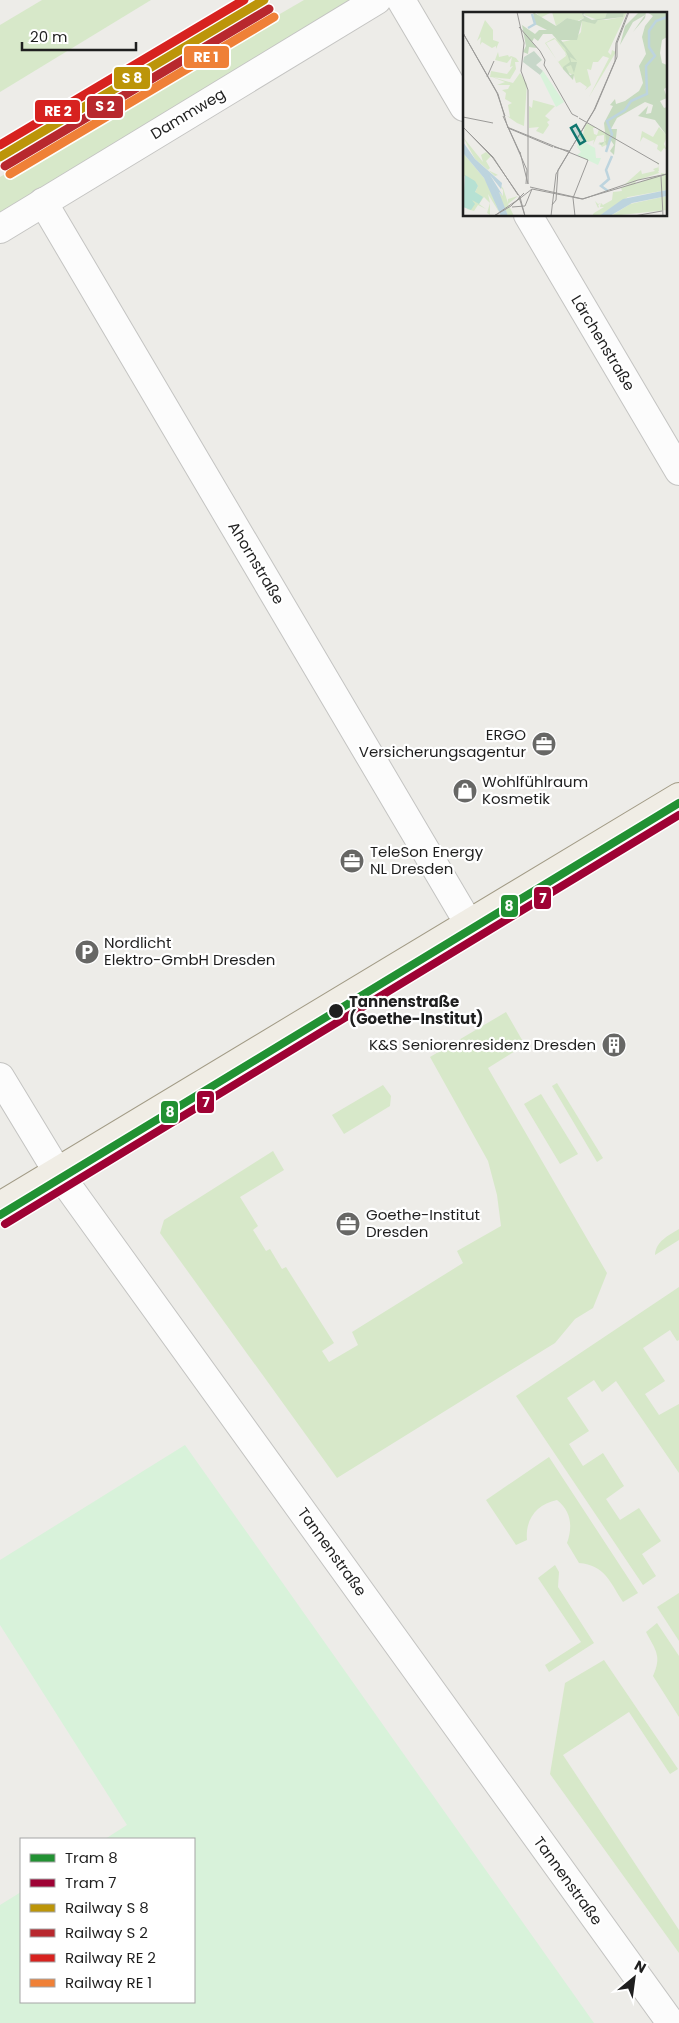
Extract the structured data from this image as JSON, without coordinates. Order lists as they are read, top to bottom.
{
  "streets": {
    "street": [
      "Dammweg",
      "Lärchenstraße",
      "Ahornstraße",
      "Tannenstraße"
    ]
  },
  "crossings": [
    ["Dammweg", "Ahornstraße"]
  ],
  "places": {
    "office": ["ERGO Versicherungsagentur", "TeleSon Energy NL Dresden", "Goethe-Institut Dresden"],
    "shop": ["Wohlfühlraum Kosmetik"],
    "parking": ["Nordlicht Elektro-GmbH Dresden"],
    "other": ["Tannenstraße (Goethe-Institut)"],
    "building": ["K&S Seniorenresidenz Dresden"]
  },
  "lines": ["tram line 8", "tram line 7"],
  "legend": [
    "Tram 8",
    "Tram 7",
    "Railway S 8",
    "Railway S 2",
    "Railway RE 2",
    "Railway RE 1"
  ],
  "scale_bar": "20 m",
  "north": "top right"
}
